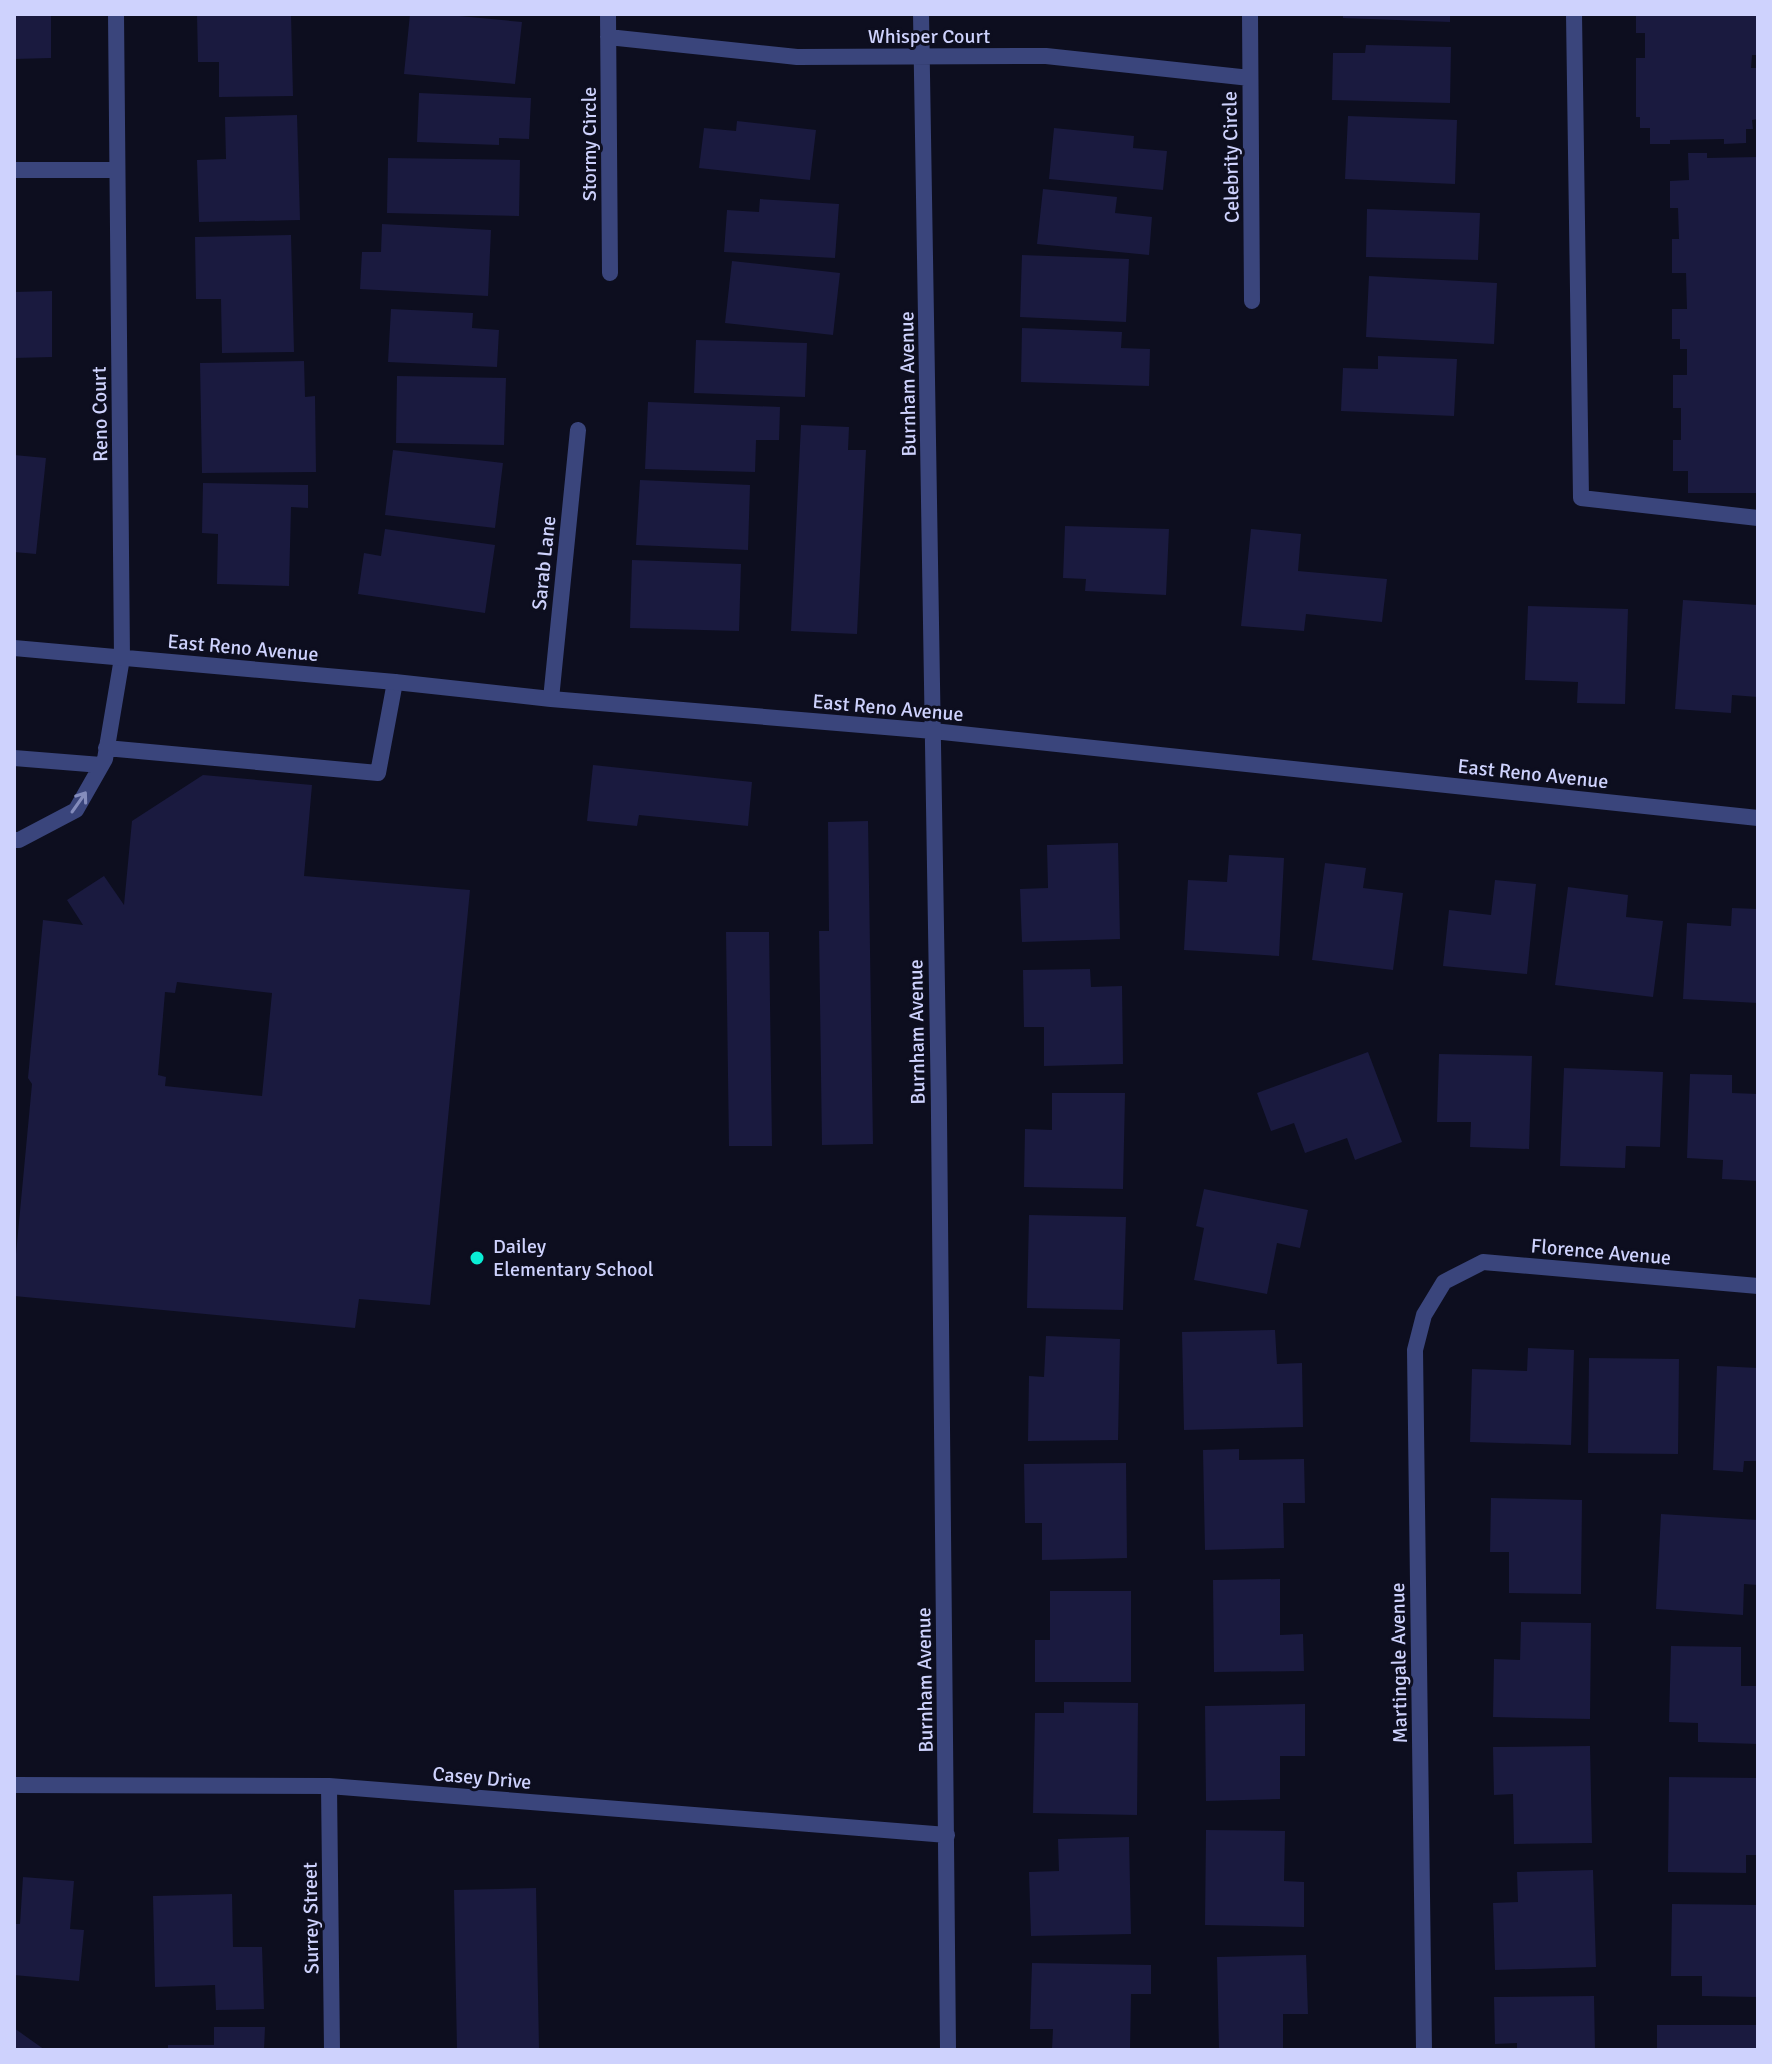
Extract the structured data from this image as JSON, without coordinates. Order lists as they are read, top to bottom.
{
  "streets": {
    "street": [
      "Whisper Court",
      "Stormy Circle",
      "Celebrity Circle",
      "Burnham Avenue",
      "Reno Court",
      "Sarab Lane",
      "East Reno Avenue",
      "Florence Avenue",
      "Martingale Avenue",
      "Casey Drive",
      "Surrey Street"
    ]
  },
  "crossings": [
    ["Whisper Court", "Stormy Circle"],
    ["Whisper Court", "Celebrity Circle"],
    ["Whisper Court", "Burnham Avenue"],
    ["Burnham Avenue", "East Reno Avenue"],
    ["Burnham Avenue", "Casey Drive"],
    ["Reno Court", "East Reno Avenue"],
    ["Sarab Lane", "East Reno Avenue"],
    ["Florence Avenue", "Martingale Avenue"],
    ["Casey Drive", "Surrey Street"]
  ],
  "places": ["Dailey Elementary School"]
}
